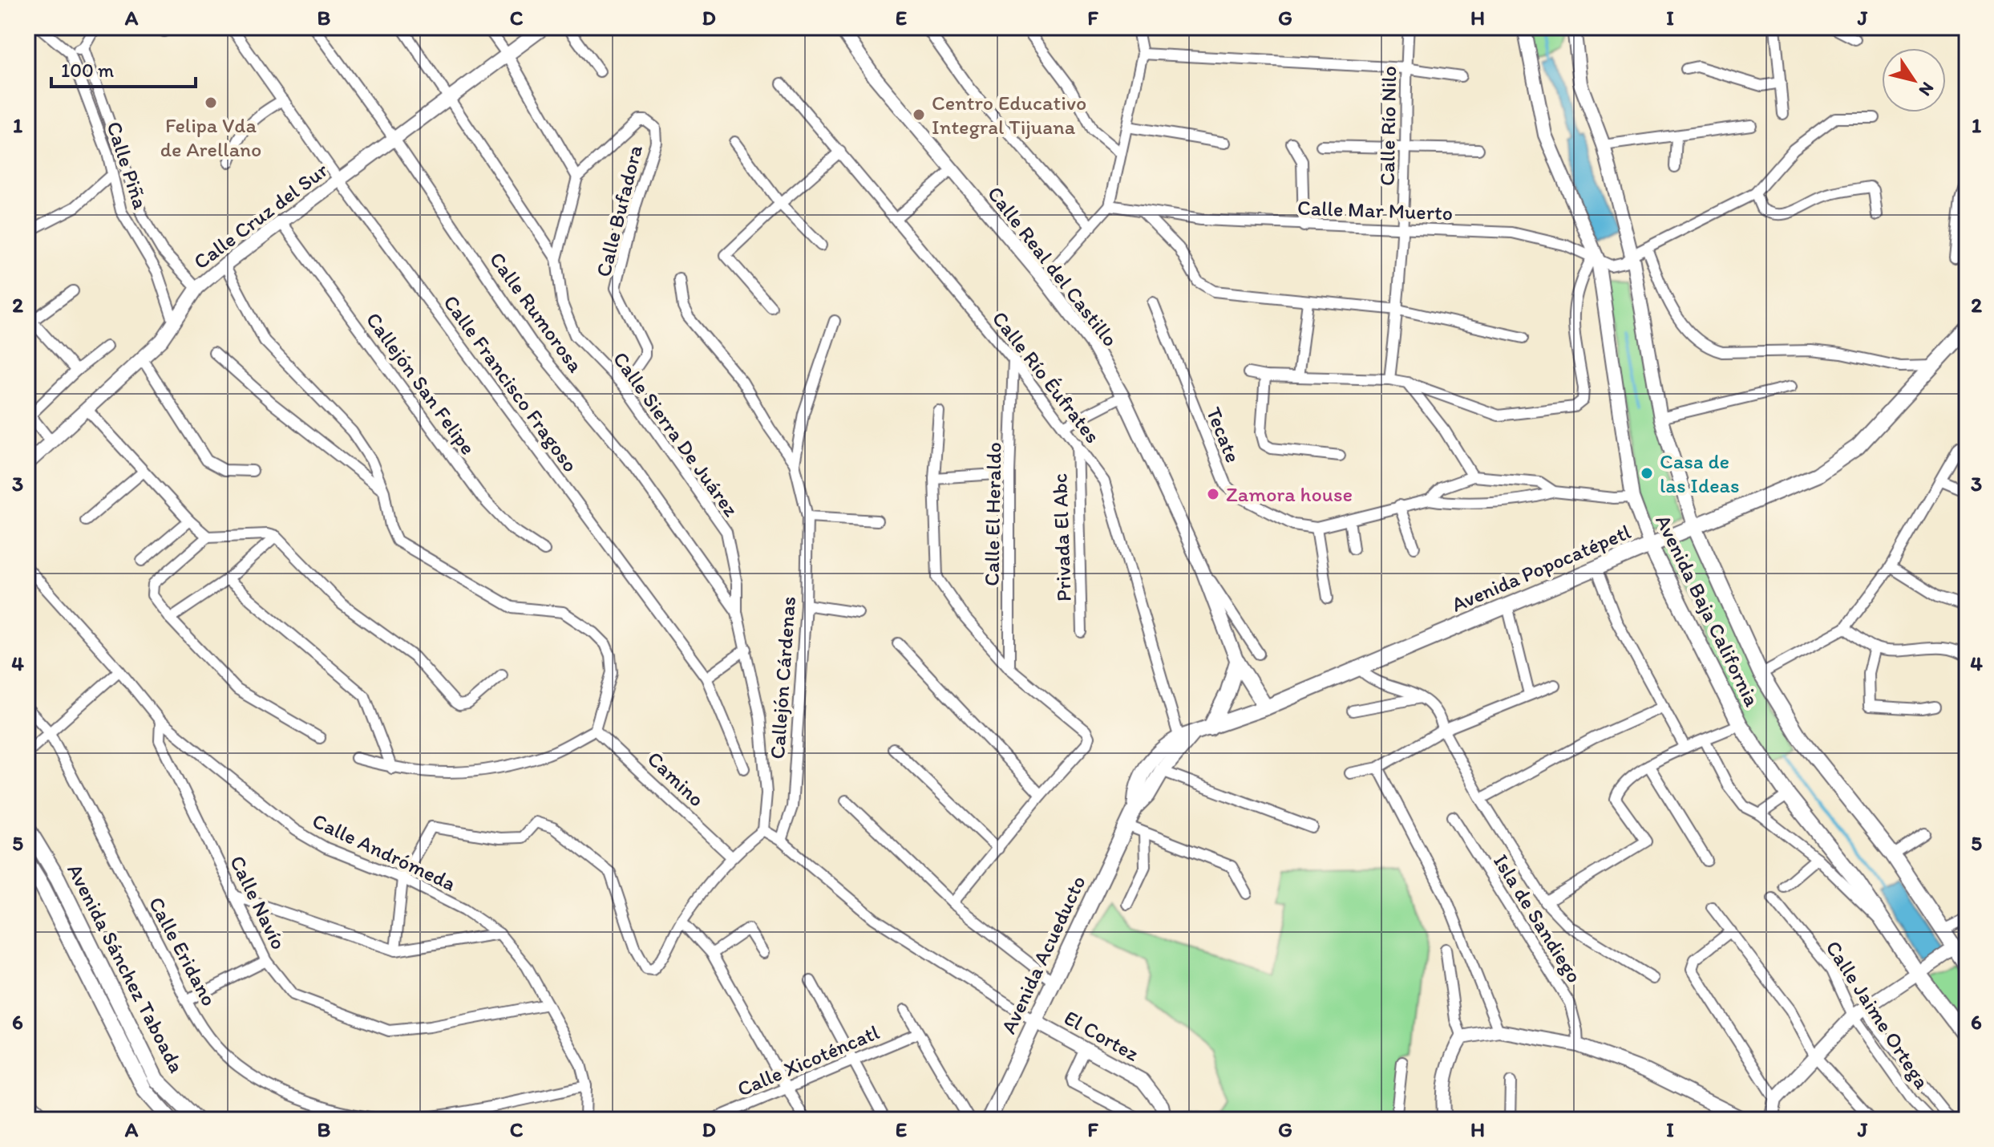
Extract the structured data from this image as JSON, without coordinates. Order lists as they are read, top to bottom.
{
  "streets": {
    "main road": [
      "Avenida Popocatépetl",
      "Avenida Baja California",
      "Avenida Acueducto",
      "Avenida Sánchez Taboada"
    ],
    "street": [
      "Calle Río Nilo",
      "Calle Piña",
      "Calle Mar Muerto",
      "Calle Bufadora",
      "Calle Cruz del Sur",
      "Calle Real del Castillo",
      "Calle Rumorosa",
      "Calle Río Éufrates",
      "Callejón San Felipe",
      "Calle Francisco Fragoso",
      "Calle Sierra De Juárez",
      "Tecate",
      "Calle El Heraldo",
      "Privada El Abc",
      "Callejón Cárdenas",
      "Camino",
      "Calle Andrómeda",
      "Calle Navío",
      "Isla de Sandiego",
      "Calle Eridano",
      "Calle Jaime Ortega",
      "El Cortez",
      "Calle Xicoténcatl"
    ]
  },
  "crossings": [
    ["Calle Río Nilo", "Calle Mar Muerto"],
    ["Calle Piña", "Calle Cruz del Sur"],
    ["Calle Mar Muerto", "Avenida Baja California"],
    ["Calle Bufadora", "Calle Sierra De Juárez"],
    ["Calle Cruz del Sur", "Calle Rumorosa"],
    ["Calle Cruz del Sur", "Callejón San Felipe"],
    ["Calle Cruz del Sur", "Calle Francisco Fragoso"],
    ["Calle Cruz del Sur", "Calle Sierra De Juárez"],
    ["Calle Rumorosa", "Calle Sierra De Juárez"],
    ["Calle Río Éufrates", "Calle El Heraldo"],
    ["Calle Río Éufrates", "Privada El Abc"],
    ["Calle Río Éufrates", "Avenida Acueducto"],
    ["Avenida Popocatépetl", "Avenida Baja California"],
    ["Avenida Popocatépetl", "Avenida Acueducto"],
    ["Calle Andrómeda", "Calle Navío"],
    ["Avenida Acueducto", "El Cortez"]
  ],
  "places": [
    "Felipa Vda de Arellano",
    "Centro Educativo Integral Tijuana",
    "Casa de las Ideas",
    "Zamora house"
  ],
  "scale_bar": "100 m",
  "north": "bottom right",
  "grid": {
    "columns": [
      "A",
      "B",
      "C",
      "D",
      "E",
      "F",
      "G",
      "H",
      "I",
      "J"
    ],
    "rows": [
      "1",
      "2",
      "3",
      "4",
      "5",
      "6"
    ]
  }
}
